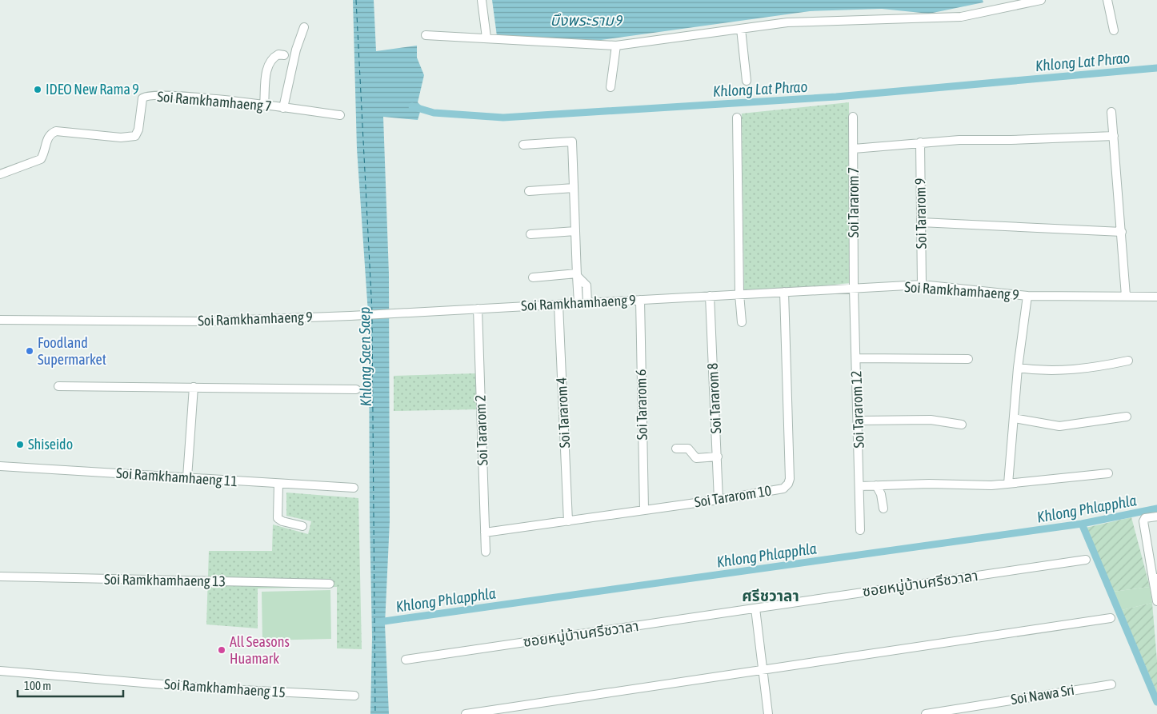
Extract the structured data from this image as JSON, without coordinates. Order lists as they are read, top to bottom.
{
  "streets": {
    "street": [
      "Soi Ramkhamhaeng 7",
      "Soi Tararom 7",
      "Soi Tararom 9",
      "Soi Ramkhamhaeng 9",
      "Soi Tararom 8",
      "Soi Tararom 6",
      "Soi Tararom 12",
      "Soi Tararom 4",
      "Soi Tararom 2",
      "Soi Ramkhamhaeng 11",
      "Soi Tararom 10",
      "Soi Ramkhamhaeng 13",
      "ซอยหมู่บ้านศรีชวาลา",
      "Soi Ramkhamhaeng 15",
      "Soi Nawa Sri"
    ]
  },
  "crossings": [
    ["Soi Tararom 7", "Soi Ramkhamhaeng 9"],
    ["Soi Tararom 7", "Soi Tararom 12"],
    ["Soi Tararom 9", "Soi Ramkhamhaeng 9"],
    ["Soi Ramkhamhaeng 9", "Soi Tararom 8"],
    ["Soi Ramkhamhaeng 9", "Soi Tararom 6"],
    ["Soi Ramkhamhaeng 9", "Soi Tararom 12"],
    ["Soi Ramkhamhaeng 9", "Soi Tararom 4"],
    ["Soi Ramkhamhaeng 9", "Soi Tararom 2"],
    ["Soi Ramkhamhaeng 9", "Soi Tararom 10"],
    ["Soi Tararom 8", "Soi Tararom 10"],
    ["Soi Tararom 6", "Soi Tararom 10"],
    ["Soi Tararom 4", "Soi Tararom 10"],
    ["Soi Tararom 2", "Soi Tararom 10"]
  ],
  "districts": ["ศรีชวาลา"],
  "water": [
    "บึงพระราม 9",
    "Khlong Lat Phrao",
    "Khlong Saen Saep",
    "Khlong Phlapphla"
  ],
  "places": [
    "IDEO New Rama 9",
    "Foodland Supermarket",
    "Shiseido",
    "All Seasons Huamark"
  ],
  "scale_bar": "100 m"
}
